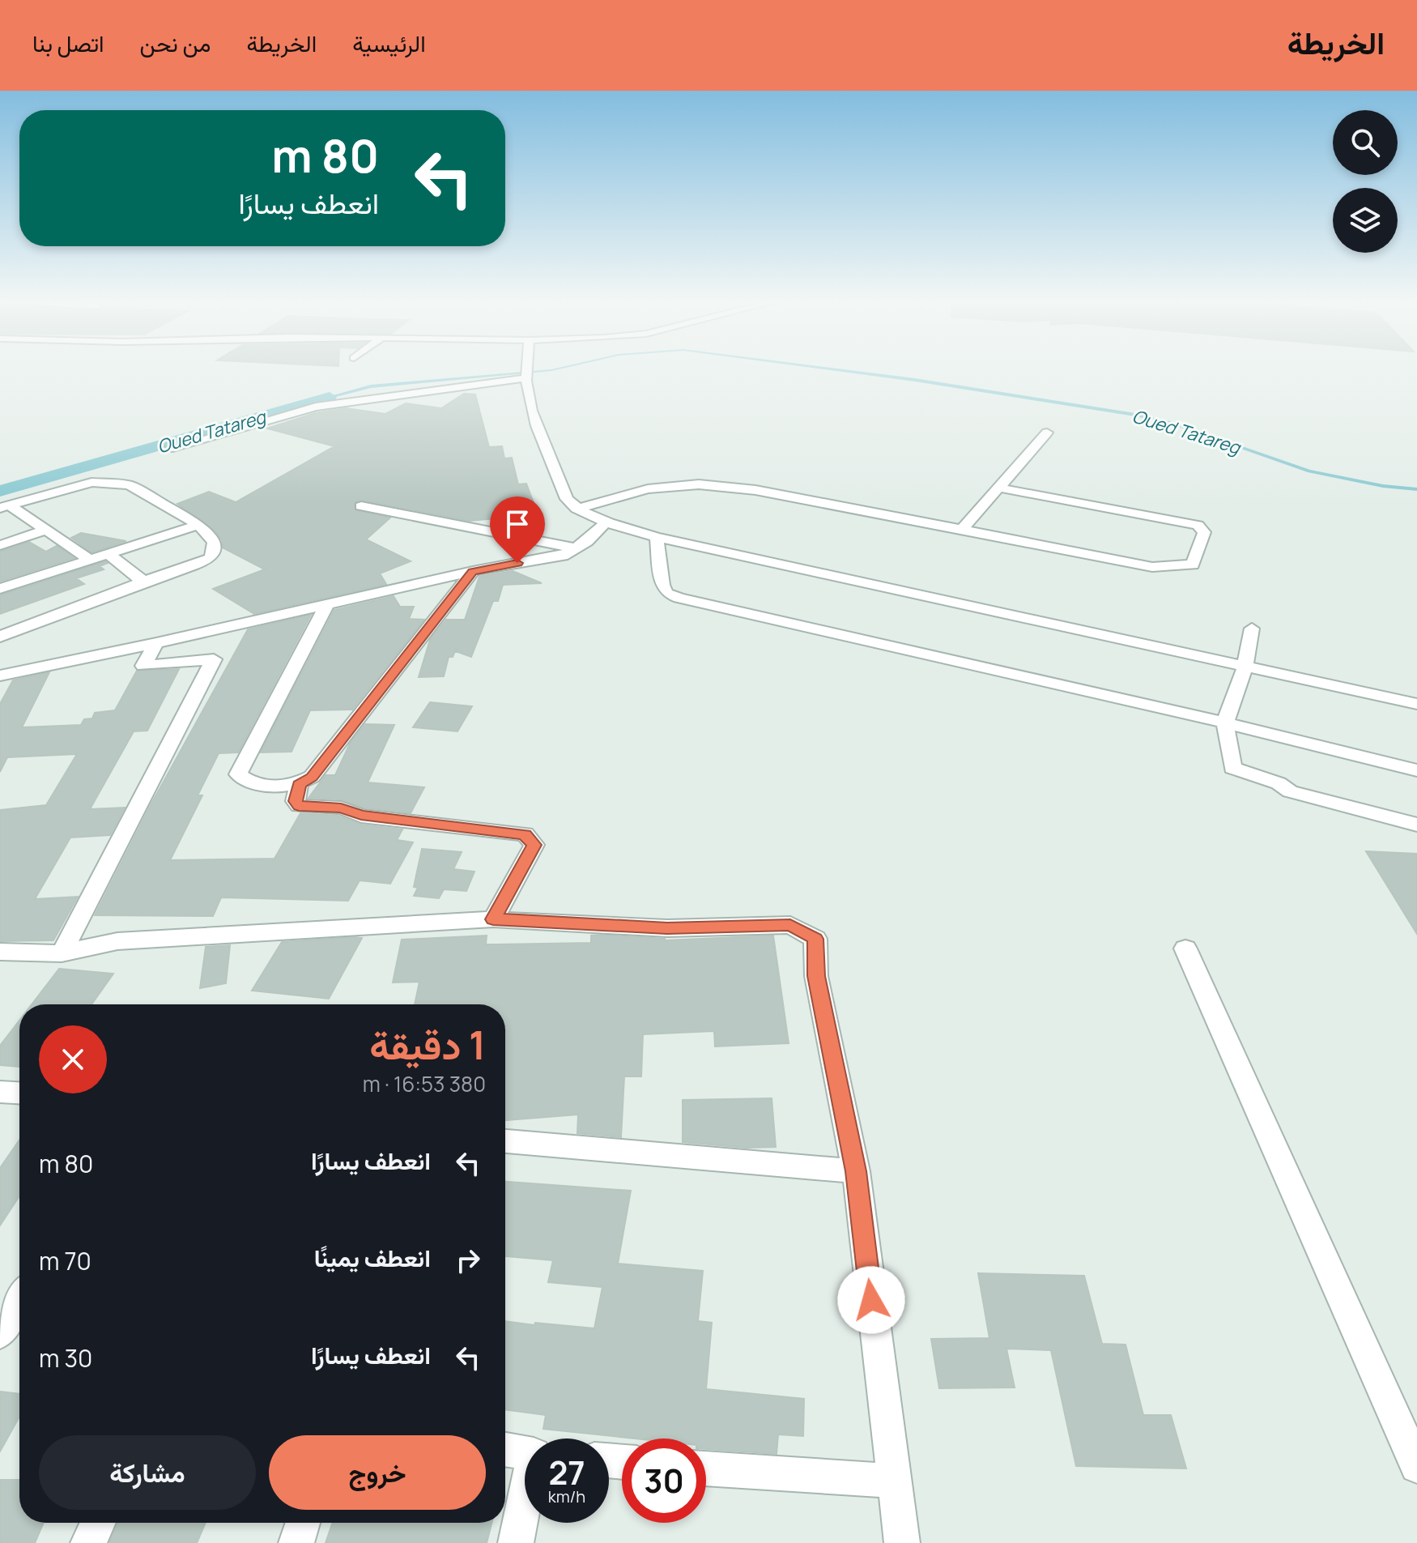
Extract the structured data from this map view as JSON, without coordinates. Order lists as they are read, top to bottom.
{
  "water": ["Oued Tatareg"],
  "page": {
    "header": "الخريطة",
    "nav": [
      "الرئيسية",
      "الخريطة",
      "من نحن",
      "اتصل بنا"
    ],
    "turn": ["80 m", "انعطف يسارًا"],
    "heading": ["1 دقيقة", "380 m · 16:53"],
    "list": [
      {
        "name": "انعطف يسارًا",
        "value": "80 m"
      },
      {
        "name": "انعطف يمينًا",
        "value": "70 m"
      },
      {
        "name": "انعطف يسارًا",
        "value": "30 m"
      }
    ],
    "buttons": ["خروج", "مشاركة"],
    "speed": "27 km/h",
    "limit": "30"
  }
}
